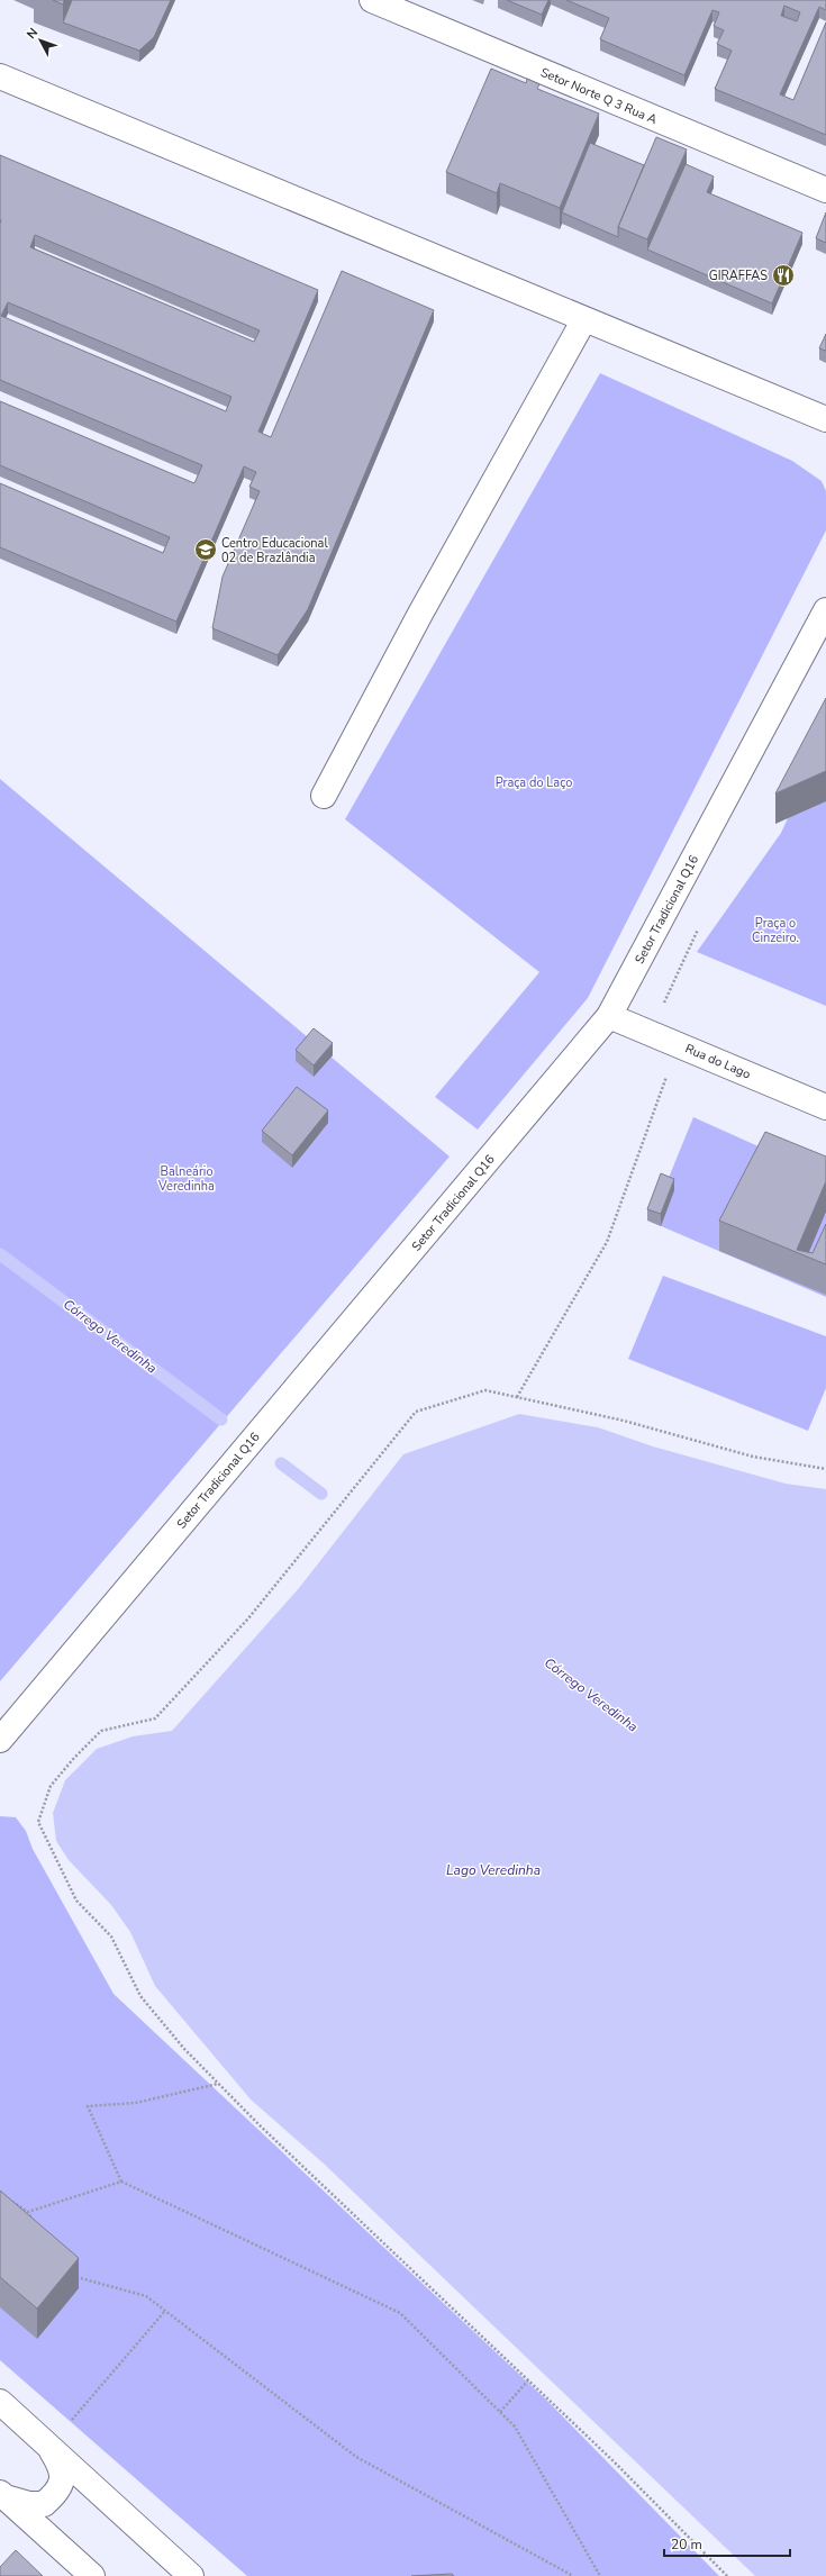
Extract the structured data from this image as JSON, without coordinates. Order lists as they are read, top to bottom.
{
  "streets": {
    "street": ["Setor Norte Q 3 Rua A", "Setor Tradicional Q16", "Rua do Lago"]
  },
  "crossings": [
    ["Setor Tradicional Q16", "Rua do Lago"]
  ],
  "water": ["Córrego Veredinha", "Lago Veredinha"],
  "parks": ["Praça do Laço", "Praça o Cinzeiro.", "Balneário Veredinha"],
  "places": {
    "restaurant": ["GIRAFFAS"],
    "school or university": ["Centro Educacional 02 de Brazlândia"]
  },
  "scale_bar": "20 m",
  "north": "top left"
}
